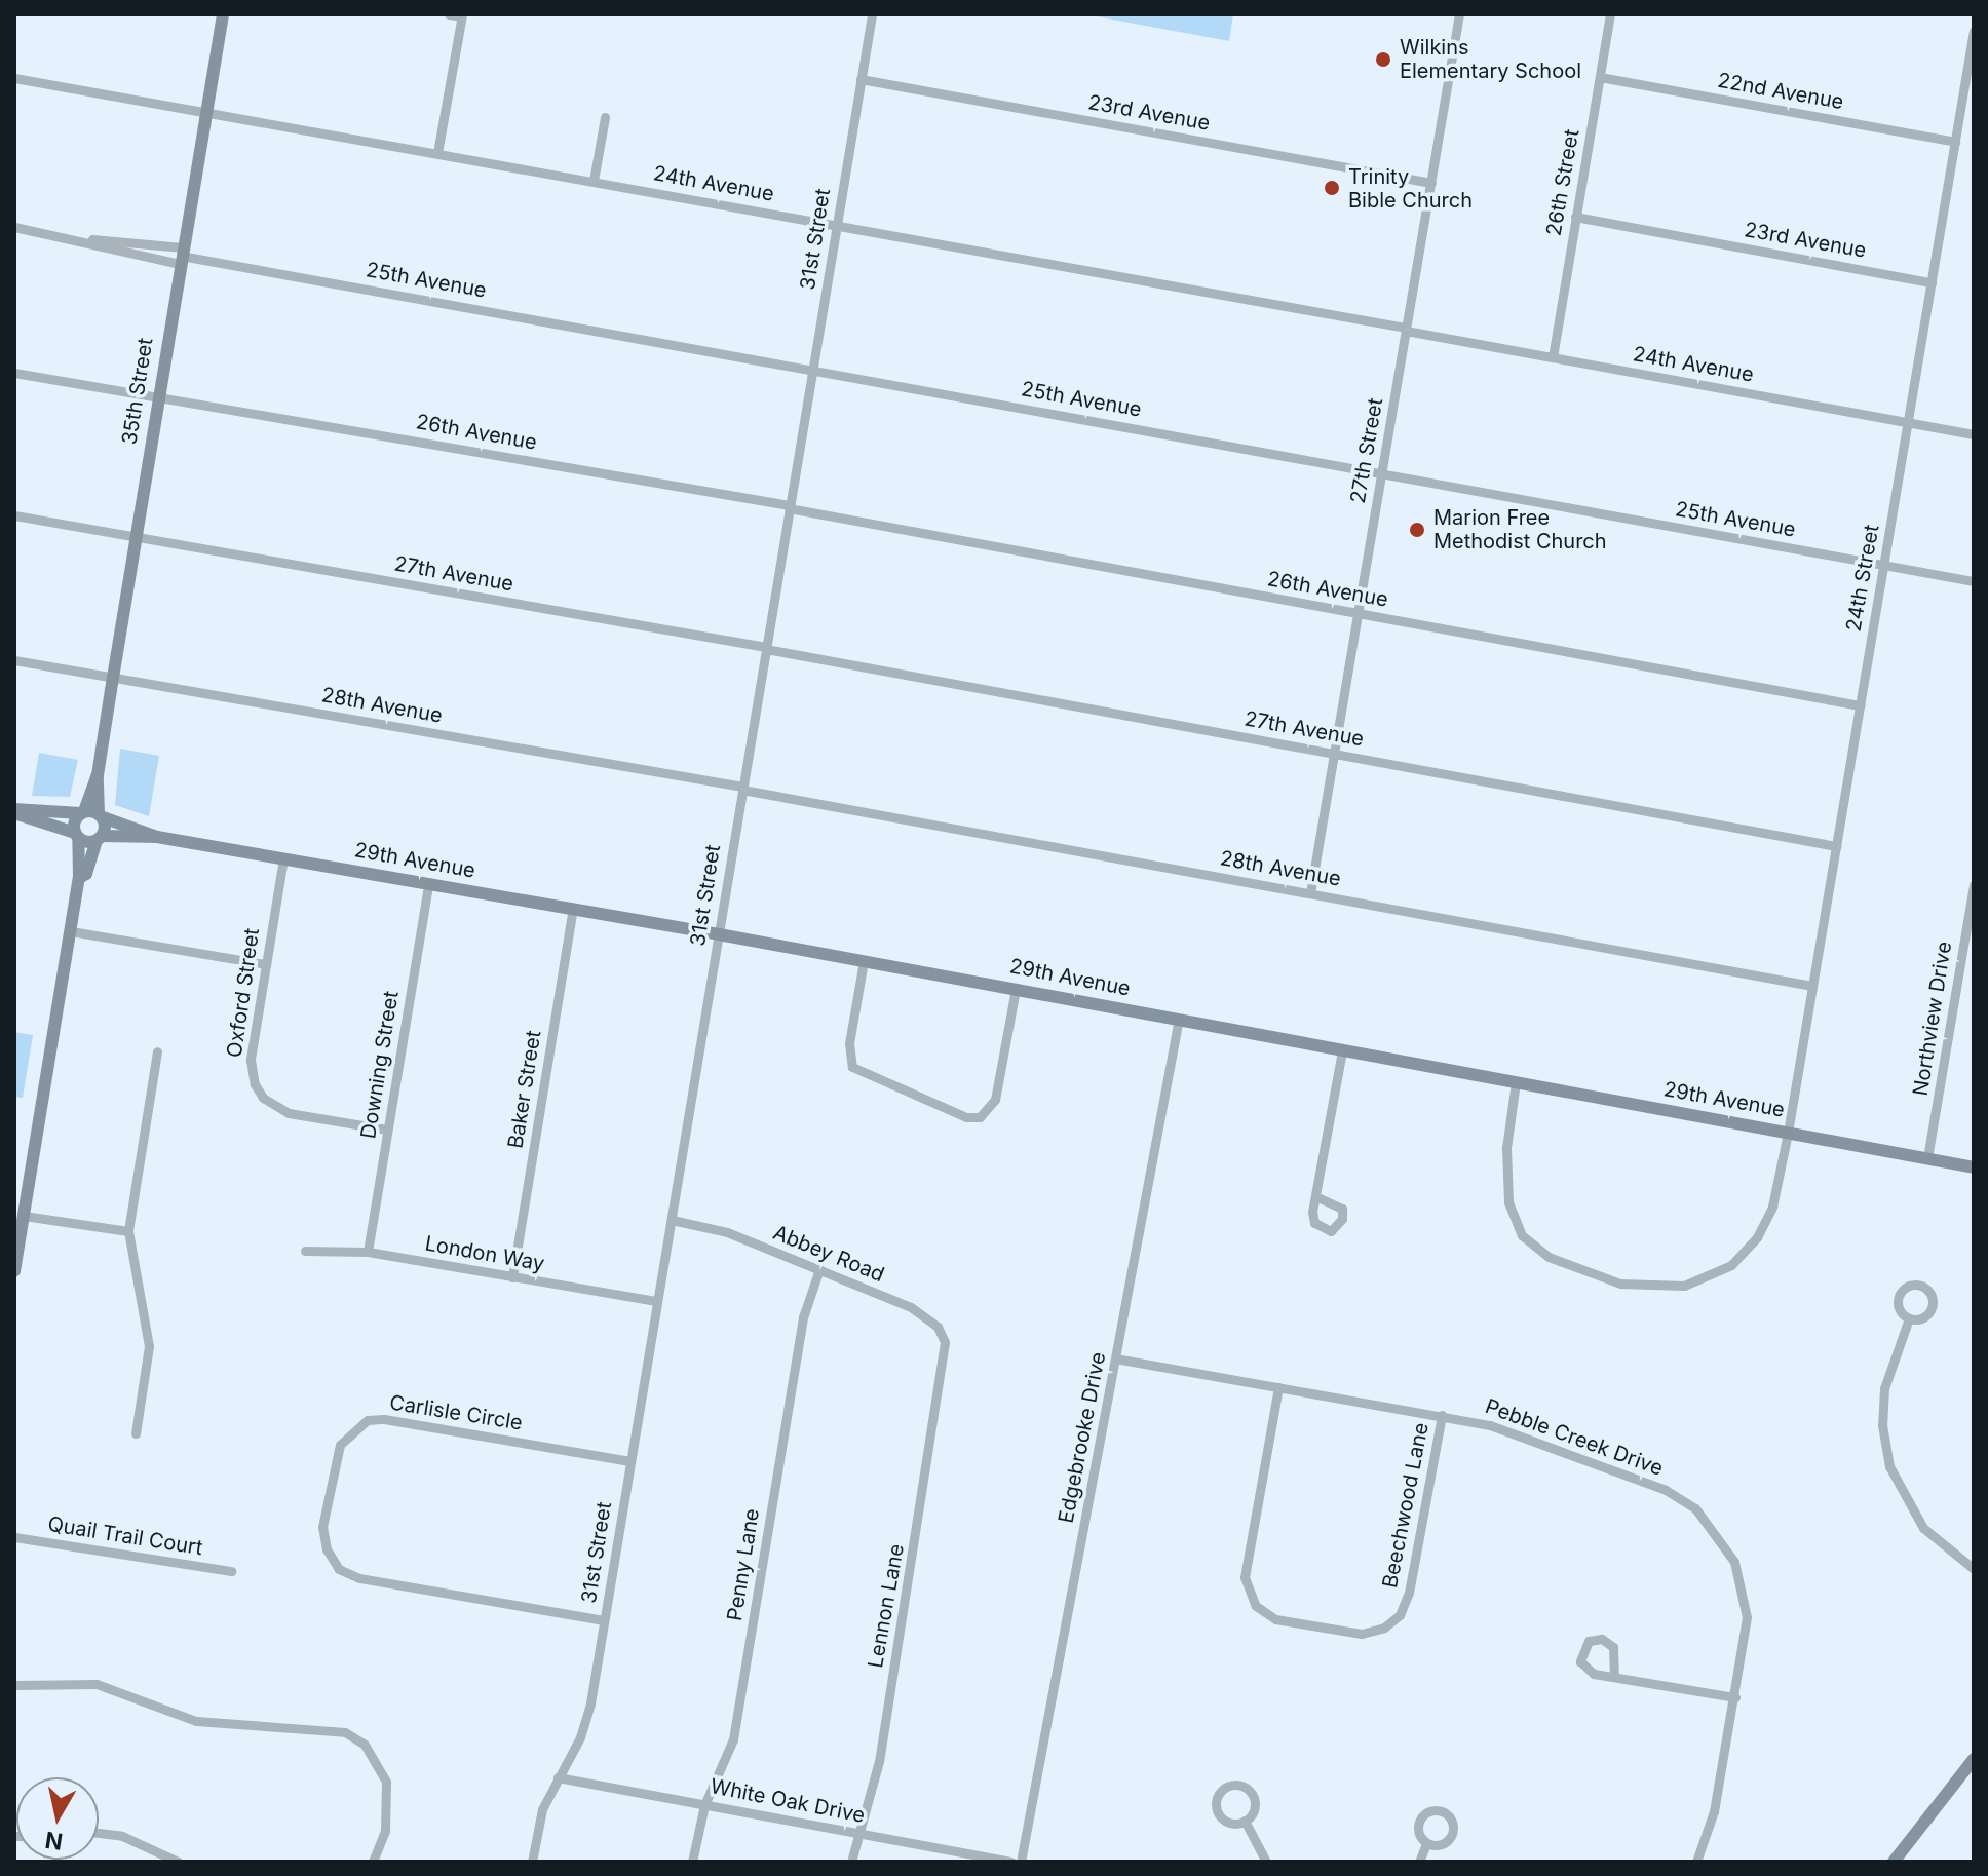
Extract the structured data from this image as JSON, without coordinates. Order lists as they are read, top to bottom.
{
  "streets": {
    "street": [
      "22nd Avenue",
      "23rd Avenue",
      "26th Street",
      "24th Avenue",
      "31st Street",
      "25th Avenue",
      "35th Street",
      "26th Avenue",
      "27th Street",
      "27th Avenue",
      "24th Street",
      "28th Avenue",
      "29th Avenue",
      "Oxford Street",
      "Northview Drive",
      "Downing Street",
      "Baker Street",
      "London Way",
      "Abbey Road",
      "Carlisle Circle",
      "Edgebrooke Drive",
      "Pebble Creek Drive",
      "Beechwood Lane",
      "Quail Trail Court",
      "Penny Lane",
      "Lennon Lane",
      "White Oak Drive"
    ]
  },
  "crossings": [
    ["22nd Avenue", "26th Street"],
    ["22nd Avenue", "24th Street"],
    ["23rd Avenue", "26th Street"],
    ["23rd Avenue", "31st Street"],
    ["23rd Avenue", "27th Street"],
    ["23rd Avenue", "24th Street"],
    ["26th Street", "24th Avenue"],
    ["24th Avenue", "31st Street"],
    ["24th Avenue", "35th Street"],
    ["24th Avenue", "27th Street"],
    ["24th Avenue", "24th Street"],
    ["31st Street", "25th Avenue"],
    ["31st Street", "26th Avenue"],
    ["31st Street", "27th Avenue"],
    ["31st Street", "28th Avenue"],
    ["31st Street", "29th Avenue"],
    ["31st Street", "London Way"],
    ["31st Street", "Abbey Road"],
    ["31st Street", "Carlisle Circle"],
    ["31st Street", "White Oak Drive"],
    ["25th Avenue", "35th Street"],
    ["25th Avenue", "27th Street"],
    ["25th Avenue", "24th Street"],
    ["35th Street", "26th Avenue"],
    ["35th Street", "27th Avenue"],
    ["35th Street", "28th Avenue"],
    ["35th Street", "29th Avenue"],
    ["26th Avenue", "27th Street"],
    ["26th Avenue", "24th Street"],
    ["27th Street", "27th Avenue"],
    ["27th Street", "28th Avenue"],
    ["27th Avenue", "24th Street"],
    ["24th Street", "28th Avenue"],
    ["24th Street", "29th Avenue"],
    ["29th Avenue", "Oxford Street"],
    ["29th Avenue", "Northview Drive"],
    ["29th Avenue", "Downing Street"],
    ["29th Avenue", "Baker Street"],
    ["29th Avenue", "Edgebrooke Drive"],
    ["Oxford Street", "Downing Street"],
    ["Downing Street", "London Way"],
    ["Baker Street", "London Way"],
    ["Abbey Road", "Penny Lane"],
    ["Abbey Road", "Lennon Lane"],
    ["Edgebrooke Drive", "Pebble Creek Drive"],
    ["Pebble Creek Drive", "Beechwood Lane"],
    ["Penny Lane", "White Oak Drive"],
    ["Lennon Lane", "White Oak Drive"]
  ],
  "places": ["Wilkins Elementary School", "Trinity Bible Church", "Marion Free Methodist Church"],
  "north": "bottom"
}
